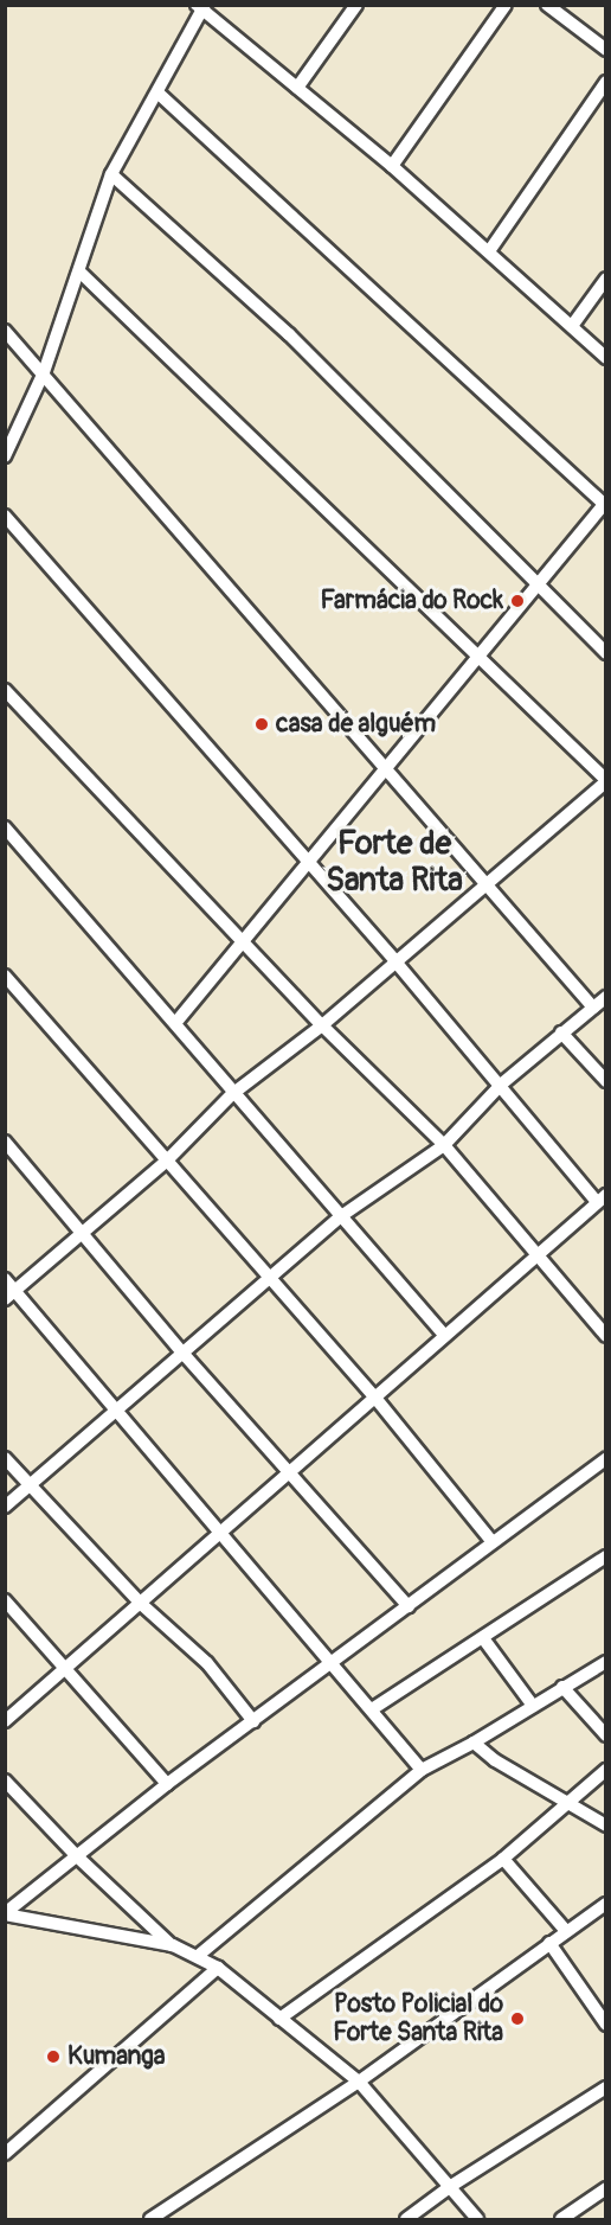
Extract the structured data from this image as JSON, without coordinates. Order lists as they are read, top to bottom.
{
  "districts": ["Forte de Santa Rita"],
  "places": [
    "Farmácia do Rock",
    "casa de alguém",
    "Posto Policial do Forte Santa Rita",
    "Kumanga"
  ]
}
